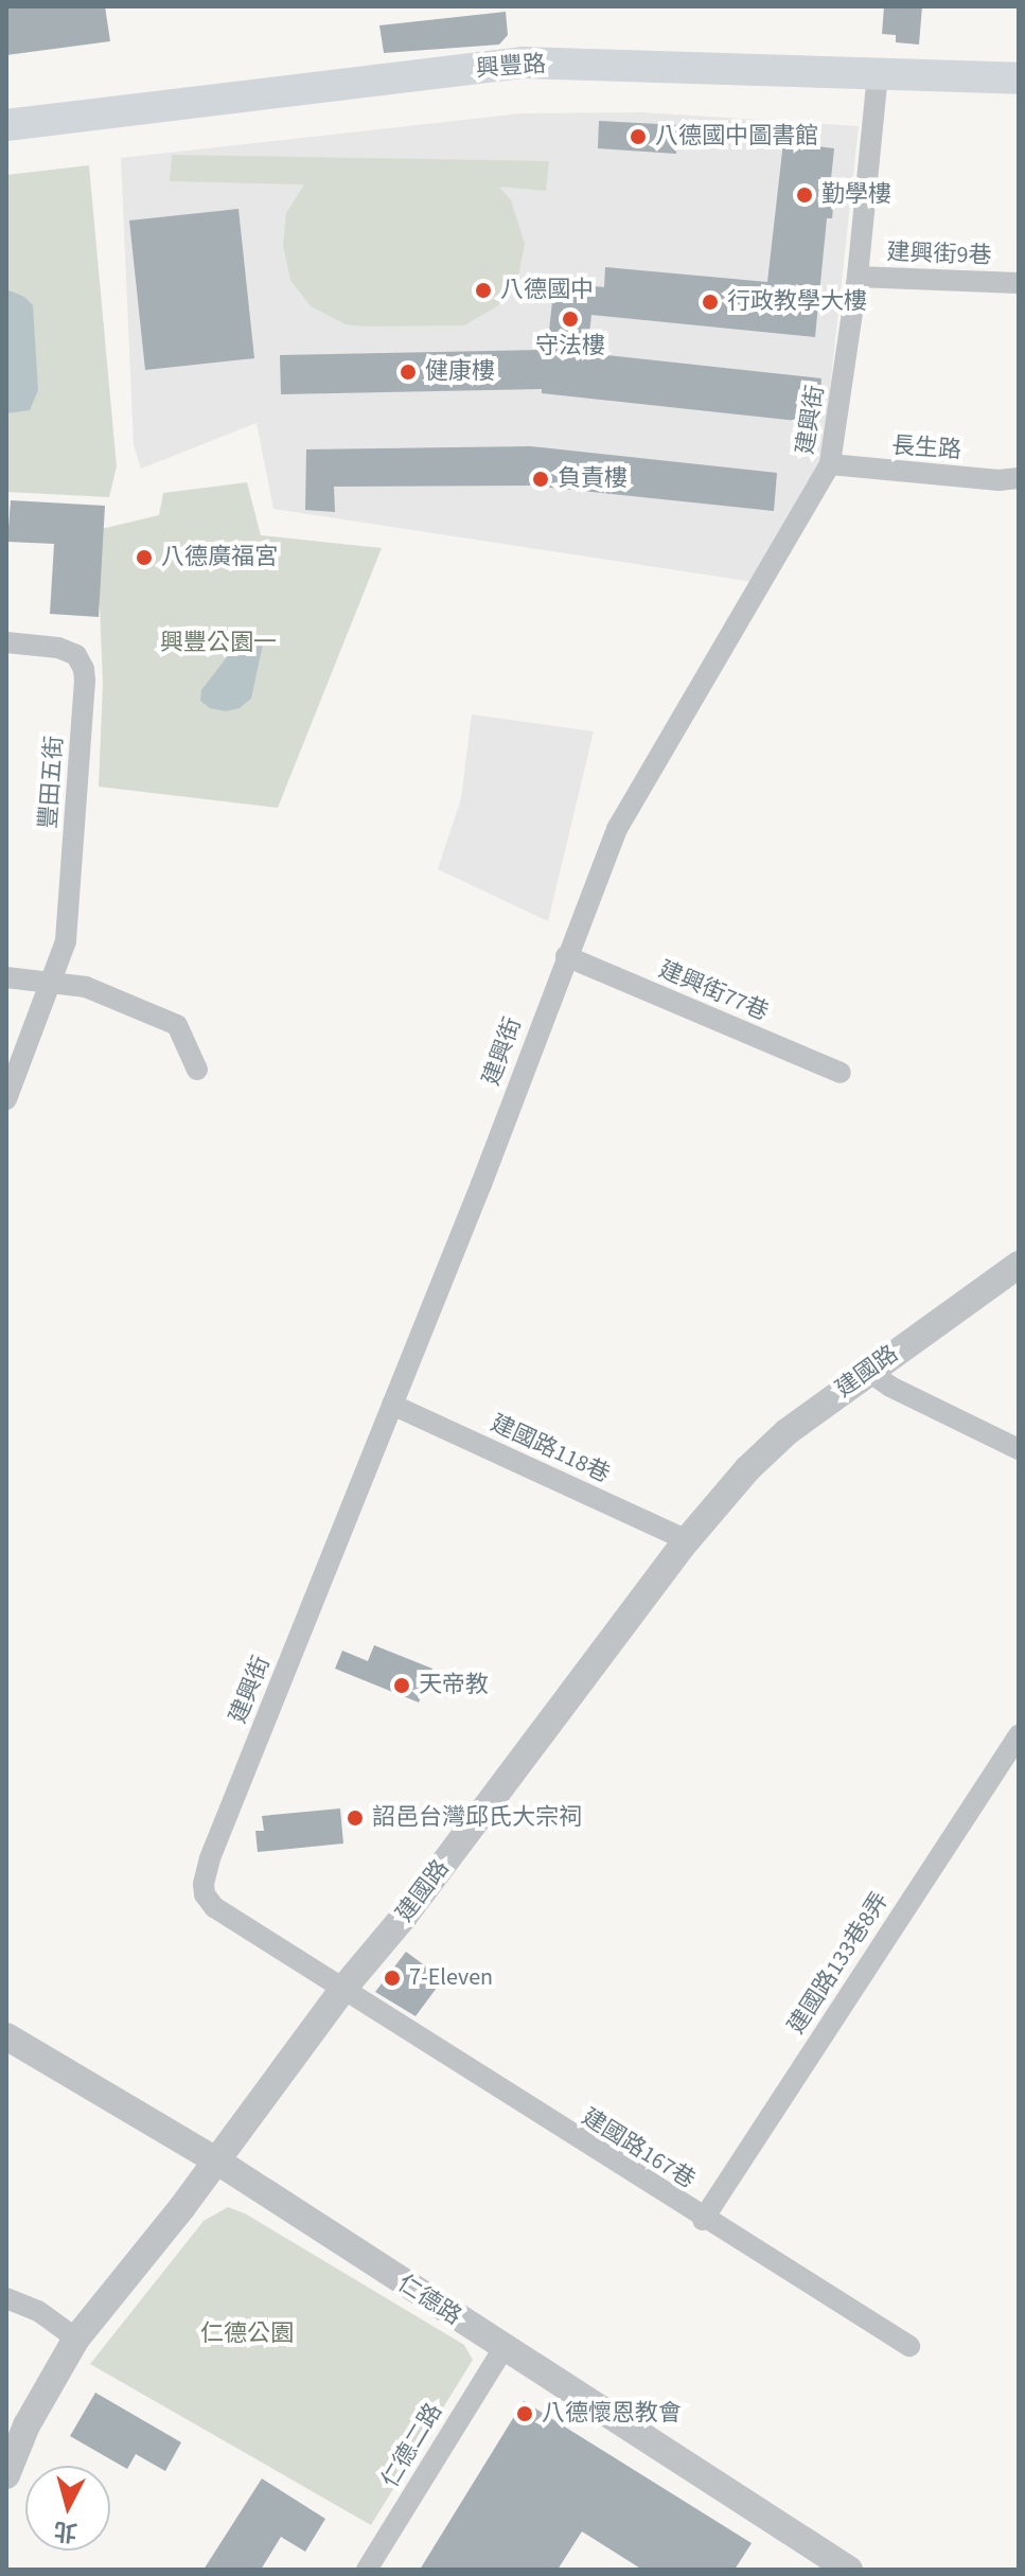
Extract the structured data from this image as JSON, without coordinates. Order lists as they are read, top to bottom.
{
  "streets": {
    "main road": ["興豐路"],
    "street": [
      "建興街9巷",
      "建興街",
      "長生路",
      "豐田五街",
      "建興街77巷",
      "建國路",
      "建國路118巷",
      "建國路133巷8弄",
      "建國路167巷",
      "仁德路",
      "仁德二路"
    ]
  },
  "crossings": [
    ["興豐路", "建興街"],
    ["建興街9巷", "建興街"],
    ["建興街", "長生路"],
    ["建興街", "建興街77巷"],
    ["建興街", "建國路"],
    ["建興街", "建國路118巷"],
    ["建興街", "建國路167巷"],
    ["建國路", "建國路118巷"],
    ["建國路", "建國路167巷"],
    ["建國路", "仁德路"],
    ["建國路133巷8弄", "建國路167巷"],
    ["仁德路", "仁德二路"]
  ],
  "parks": ["興豐公園一", "仁德公園"],
  "places": [
    "八德國中圖書館",
    "勤學樓",
    "八德國中",
    "行政教學大樓",
    "守法樓",
    "健康樓",
    "負責樓",
    "八德廣福宮",
    "天帝教",
    "詔邑台灣邱氏大宗祠",
    "7-Eleven",
    "八德懷恩教會"
  ],
  "north": "bottom"
}
